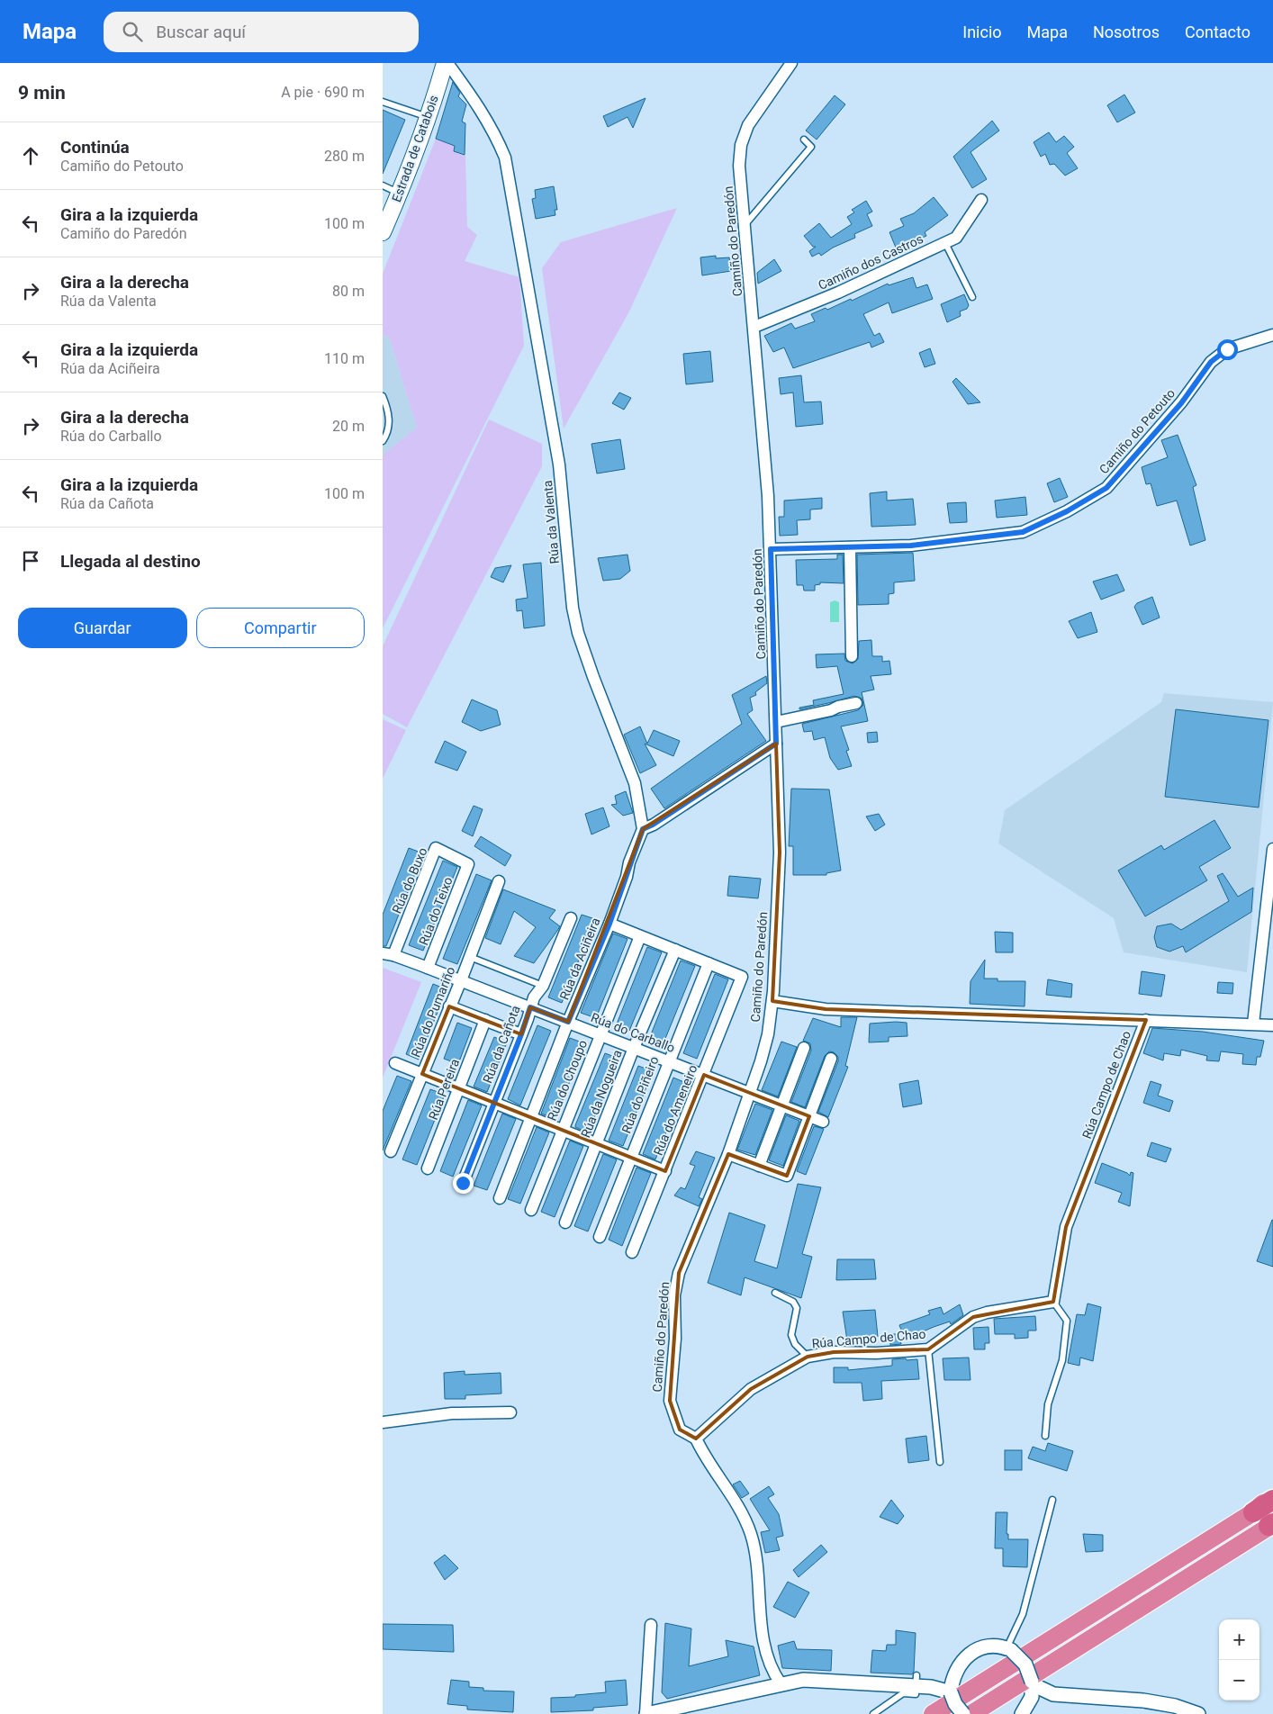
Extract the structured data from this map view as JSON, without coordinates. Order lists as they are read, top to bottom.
{
  "streets": {
    "main road": ["Estrada de Catabois"],
    "street": [
      "Camiño do Paredón",
      "Camiño dos Castros",
      "Camiño do Petouto",
      "Rúa da Valenta",
      "Rúa do Buxo",
      "Rúa do Teixo",
      "Rúa da Aciñeira",
      "Rúa do Pumariño",
      "Rúa do Carballo",
      "Rúa da Cañota",
      "Rúa do Choupo",
      "Rúa Campo de Chao",
      "Rúa Pereira",
      "Rúa da Nogueira",
      "Rúa do Piñeiro",
      "Rúa do Ameneiro"
    ]
  },
  "crossings": [
    ["Estrada de Catabois", "Rúa da Valenta"],
    ["Camiño do Paredón", "Camiño dos Castros"],
    ["Camiño do Paredón", "Camiño do Petouto"],
    ["Camiño do Paredón", "Rúa do Carballo"],
    ["Camiño do Paredón", "Rúa Campo de Chao"],
    ["Rúa da Valenta", "Rúa da Aciñeira"],
    ["Rúa do Buxo", "Rúa do Teixo"],
    ["Rúa do Buxo", "Rúa do Carballo"],
    ["Rúa do Teixo", "Rúa do Carballo"],
    ["Rúa da Aciñeira", "Rúa do Carballo"],
    ["Rúa do Pumariño", "Rúa do Carballo"],
    ["Rúa do Carballo", "Rúa da Cañota"],
    ["Rúa do Carballo", "Rúa do Choupo"],
    ["Rúa do Carballo", "Rúa da Nogueira"],
    ["Rúa do Carballo", "Rúa do Piñeiro"],
    ["Rúa do Carballo", "Rúa do Ameneiro"],
    ["Rúa do Piñeiro", "Rúa do Ameneiro"]
  ],
  "page": {
    "header": "Mapa",
    "search": "Buscar aquí",
    "nav": [
      "Inicio",
      "Mapa",
      "Nosotros",
      "Contacto"
    ],
    "heading": ["9 min", "A pie · 690 m"],
    "list": [
      ["Continúa", "Camiño do Petouto", "280 m"],
      ["Gira a la izquierda", "Camiño do Paredón", "100 m"],
      ["Gira a la derecha", "Rúa da Valenta", "80 m"],
      ["Gira a la izquierda", "Rúa da Aciñeira", "110 m"],
      ["Gira a la derecha", "Rúa do Carballo", "20 m"],
      ["Gira a la izquierda", "Rúa da Cañota", "100 m"],
      "Llegada al destino"
    ],
    "buttons": ["Guardar", "Compartir"],
    "map_buttons": ["+", "−"]
  }
}
